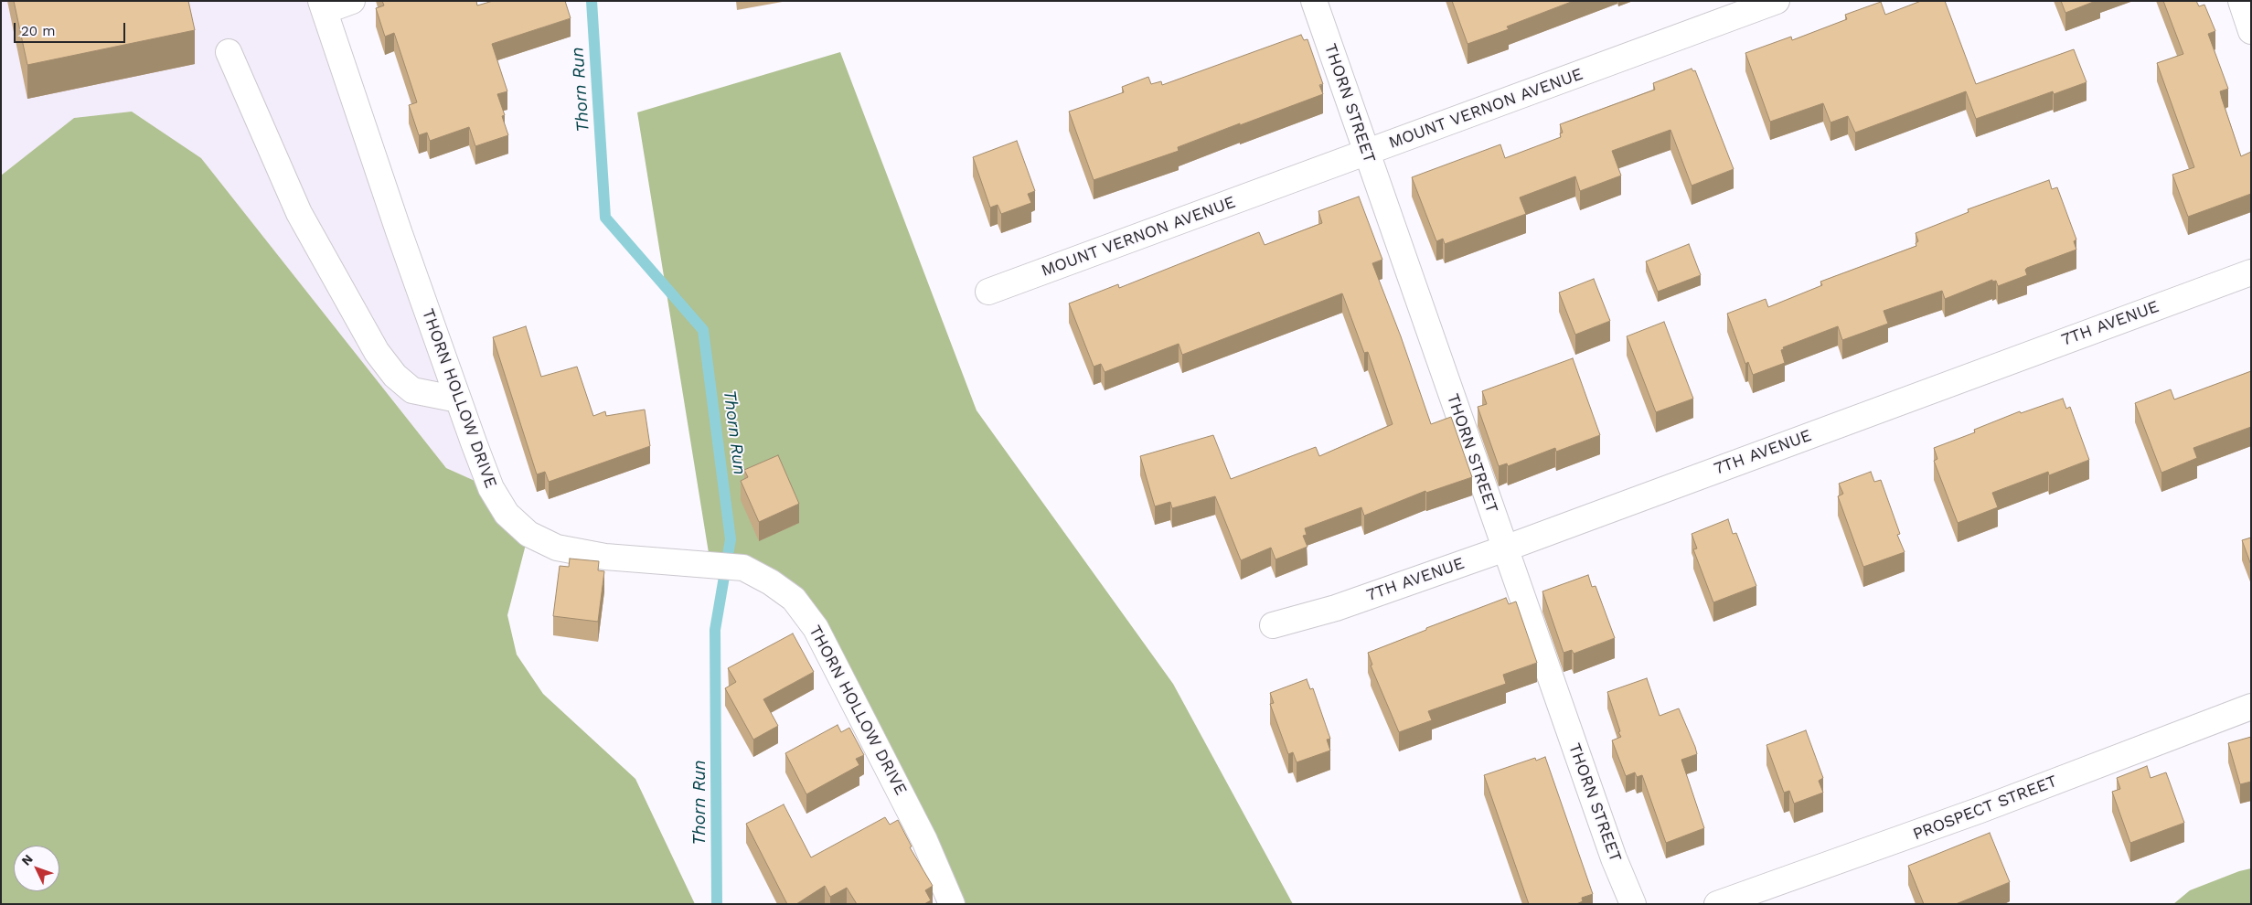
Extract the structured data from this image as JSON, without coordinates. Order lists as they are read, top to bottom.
{
  "streets": {
    "street": [
      "THORN STREET",
      "MOUNT VERNON AVENUE",
      "7TH AVENUE",
      "THORN HOLLOW DRIVE",
      "PROSPECT STREET"
    ]
  },
  "crossings": [
    ["THORN STREET", "MOUNT VERNON AVENUE"],
    ["THORN STREET", "7TH AVENUE"]
  ],
  "water": ["Thorn Run"],
  "scale_bar": "20 m",
  "north": "top left"
}
